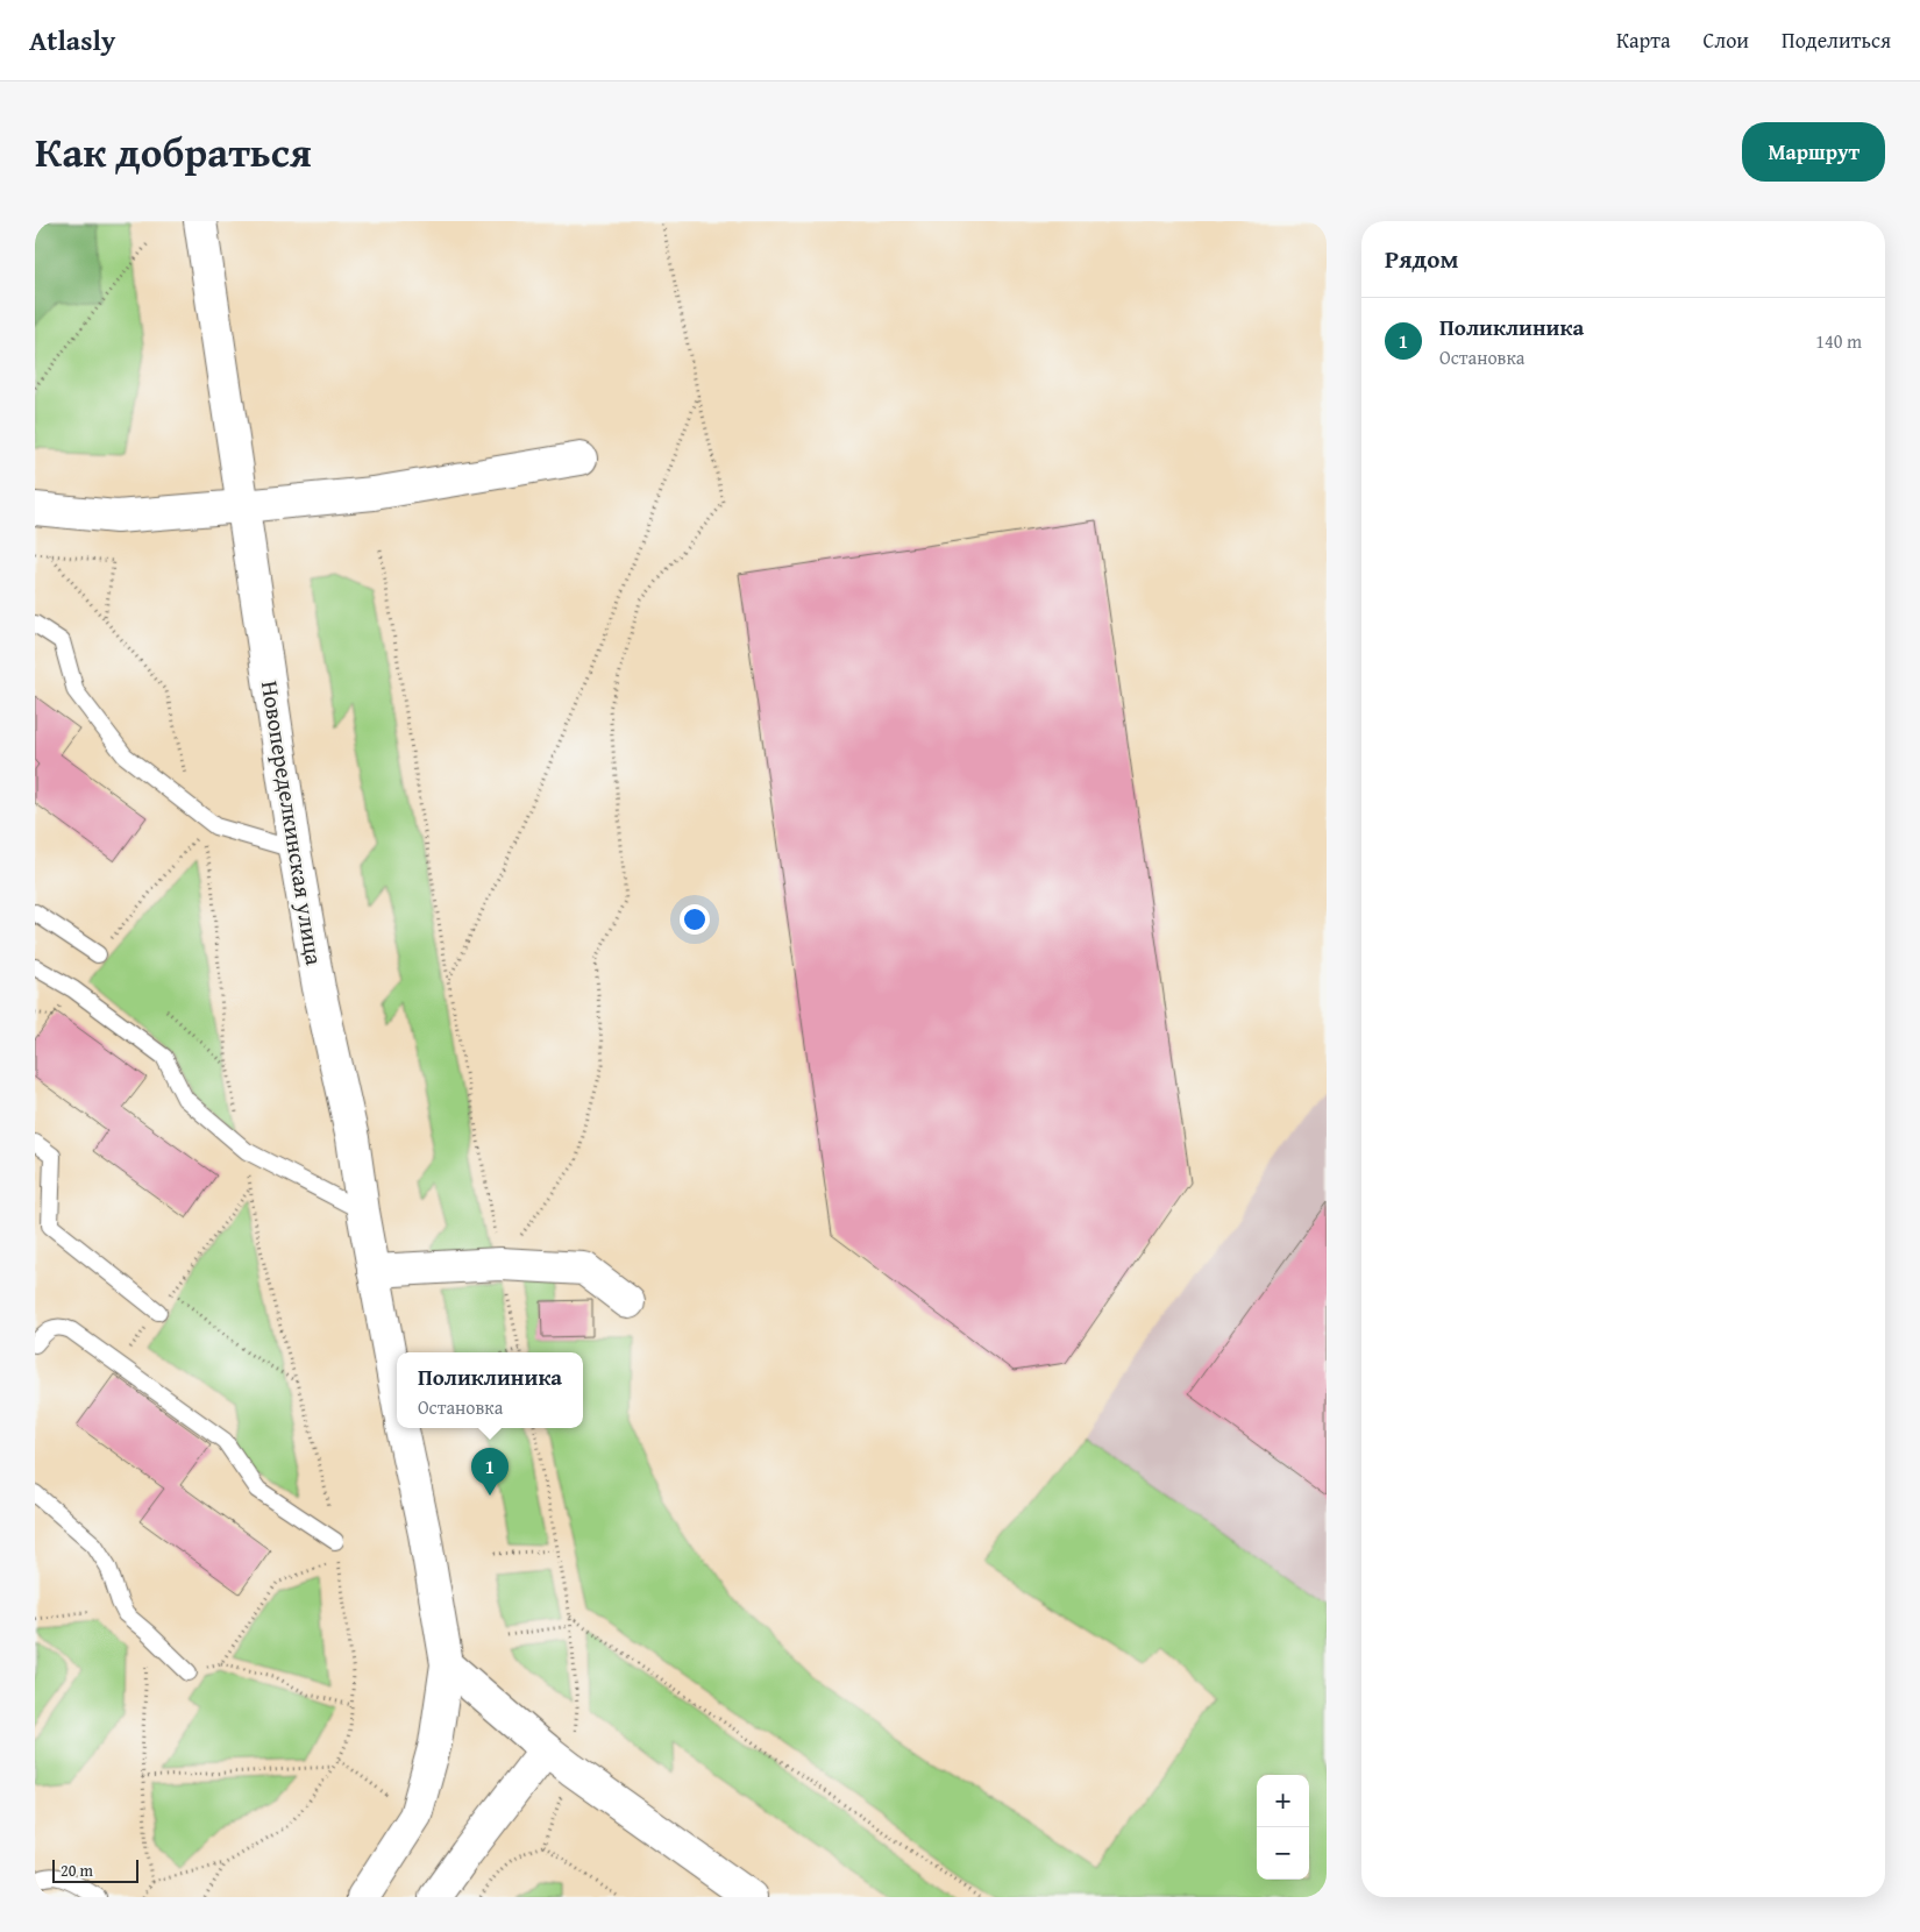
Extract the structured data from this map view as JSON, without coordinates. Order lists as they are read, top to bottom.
{
  "streets": {
    "main road": ["Новопеределкинская улица"]
  },
  "scale_bar": "20 m",
  "page": {
    "header": "Atlasly",
    "nav": ["Карта", "Слои", "Поделиться"],
    "title": "Как добраться",
    "buttons": "Маршрут",
    "heading": "Рядом",
    "list": [
      {
        "mark": "1",
        "name": "Поликлиника",
        "note": "Остановка",
        "value": "140 m"
      }
    ],
    "popup": ["Поликлиника", "Остановка"],
    "pins": "1",
    "map_buttons": ["+", "−"],
    "scale": "20 m"
  }
}
